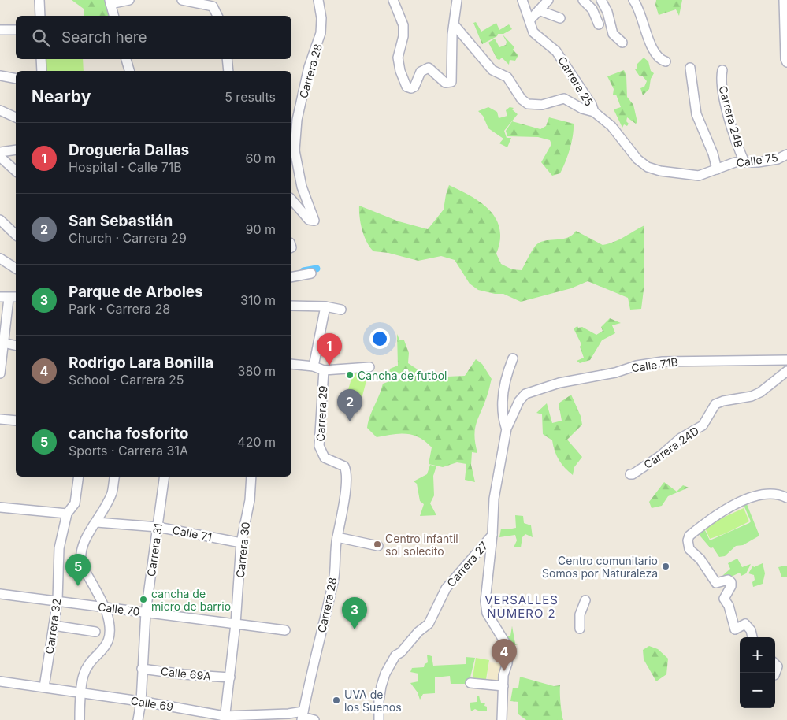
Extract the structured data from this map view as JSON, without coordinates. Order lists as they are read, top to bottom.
{
  "streets": {
    "street": [
      "Carrera 28",
      "Carrera 25",
      "Carrera 24B",
      "Calle 75",
      "Calle 71B",
      "Carrera 29",
      "Carrera 24D",
      "Calle 71",
      "Carrera 31",
      "Carrera 30",
      "Carrera 27",
      "Calle 70",
      "Carrera 32",
      "Calle 69A",
      "Calle 69"
    ]
  },
  "crossings": [
    ["Carrera 28", "Carrera 29"],
    ["Carrera 28", "Calle 69"],
    ["Carrera 25", "Calle 75"],
    ["Carrera 24B", "Calle 75"],
    ["Calle 71B", "Carrera 27"],
    ["Calle 71", "Carrera 31"],
    ["Calle 71", "Carrera 30"],
    ["Carrera 31", "Calle 70"],
    ["Carrera 31", "Calle 69A"],
    ["Carrera 31", "Calle 69"],
    ["Carrera 30", "Calle 70"],
    ["Carrera 30", "Calle 69A"],
    ["Carrera 30", "Calle 69"],
    ["Calle 70", "Carrera 32"],
    ["Carrera 32", "Calle 69"]
  ],
  "districts": ["VERSALLES NUMERO 2"],
  "places": [
    "Cancha de futbol",
    "Centro infantil sol solecito",
    "Centro comunitario Somos por Naturaleza",
    "cancha de micro de barrio",
    "UVA de los Suenos"
  ],
  "page": {
    "search": "Search here",
    "heading": ["Nearby", "5 results"],
    "list": [
      {
        "mark": "1",
        "name": "Drogueria Dallas",
        "note": "Hospital · Calle 71B",
        "value": "60 m"
      },
      {
        "mark": "2",
        "name": "San Sebastián",
        "note": "Church · Carrera 29",
        "value": "90 m"
      },
      {
        "mark": "3",
        "name": "Parque de Arboles",
        "note": "Park · Carrera 28",
        "value": "310 m"
      },
      {
        "mark": "4",
        "name": "Rodrigo Lara Bonilla",
        "note": "School · Carrera 25",
        "value": "380 m"
      },
      {
        "mark": "5",
        "name": "cancha fosforito",
        "note": "Sports · Carrera 31A",
        "value": "420 m"
      }
    ],
    "pins": [
      "1",
      "2",
      "5",
      "3",
      "4"
    ],
    "map_buttons": ["+", "−"]
  }
}
